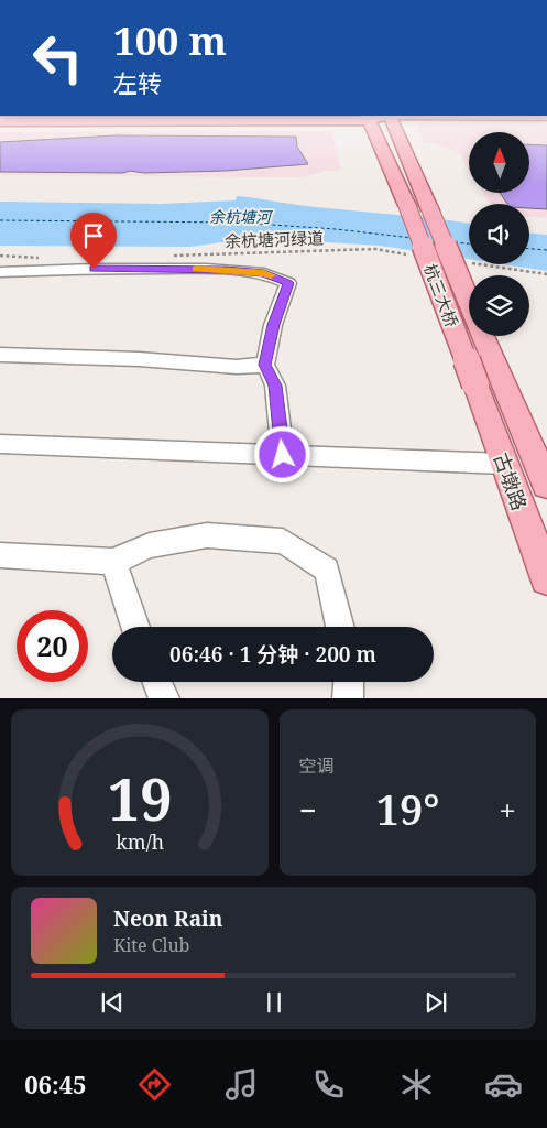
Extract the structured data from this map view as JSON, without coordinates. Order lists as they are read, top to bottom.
{
  "streets": {
    "main road": ["杭三大桥", "古墩路"],
    "path": ["余杭塘河绿道"]
  },
  "crossings": [
    ["杭三大桥", "古墩路"]
  ],
  "water": ["余杭塘河"],
  "north": "top",
  "page": {
    "turn": ["100 m", "左转"],
    "limit": "20",
    "trip": "06:46 · 1 分钟 · 200 m",
    "tile": "空调",
    "heat": ["−", "19°", "+"],
    "song": ["Neon Rain", "Kite Club"],
    "tabs": "06:45",
    "gauge": ["19", "km/h"]
  }
}
